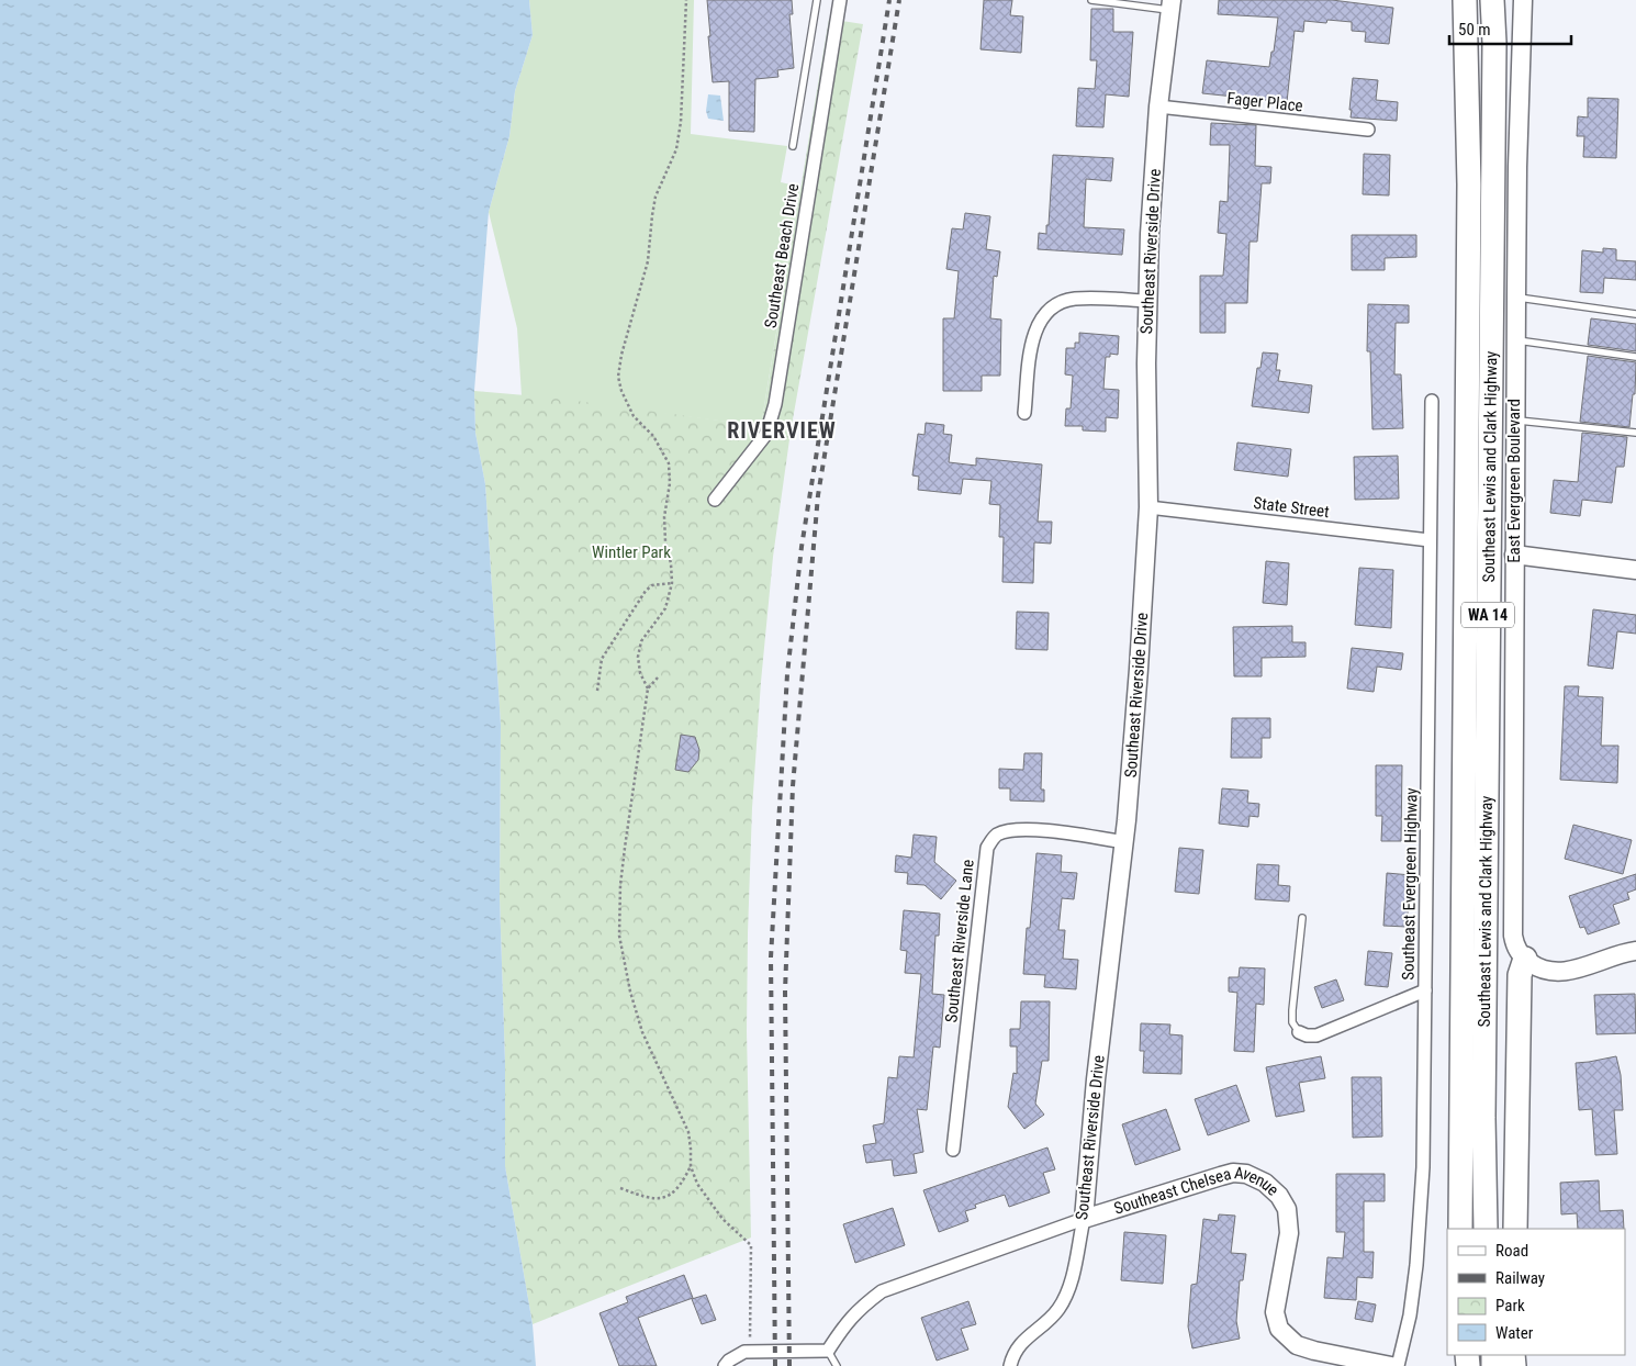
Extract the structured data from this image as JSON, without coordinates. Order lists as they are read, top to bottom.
{
  "streets": {
    "highway": ["Southeast Lewis and Clark Highway", "WA 14"],
    "street": [
      "Fager Place",
      "Southeast Riverside Drive",
      "Southeast Beach Drive",
      "East Evergreen Boulevard",
      "State Street",
      "Southeast Evergreen Highway",
      "Southeast Riverside Lane",
      "Southeast Chelsea Avenue"
    ]
  },
  "crossings": [
    ["Fager Place", "Southeast Riverside Drive"],
    ["Southeast Riverside Drive", "State Street"],
    ["Southeast Riverside Drive", "Southeast Riverside Lane"],
    ["Southeast Riverside Drive", "Southeast Chelsea Avenue"],
    ["State Street", "Southeast Evergreen Highway"]
  ],
  "districts": ["RIVERVIEW"],
  "parks": ["Wintler Park"],
  "legend": [
    "Road",
    "Railway",
    "Park",
    "Water"
  ],
  "scale_bar": "50 m"
}
